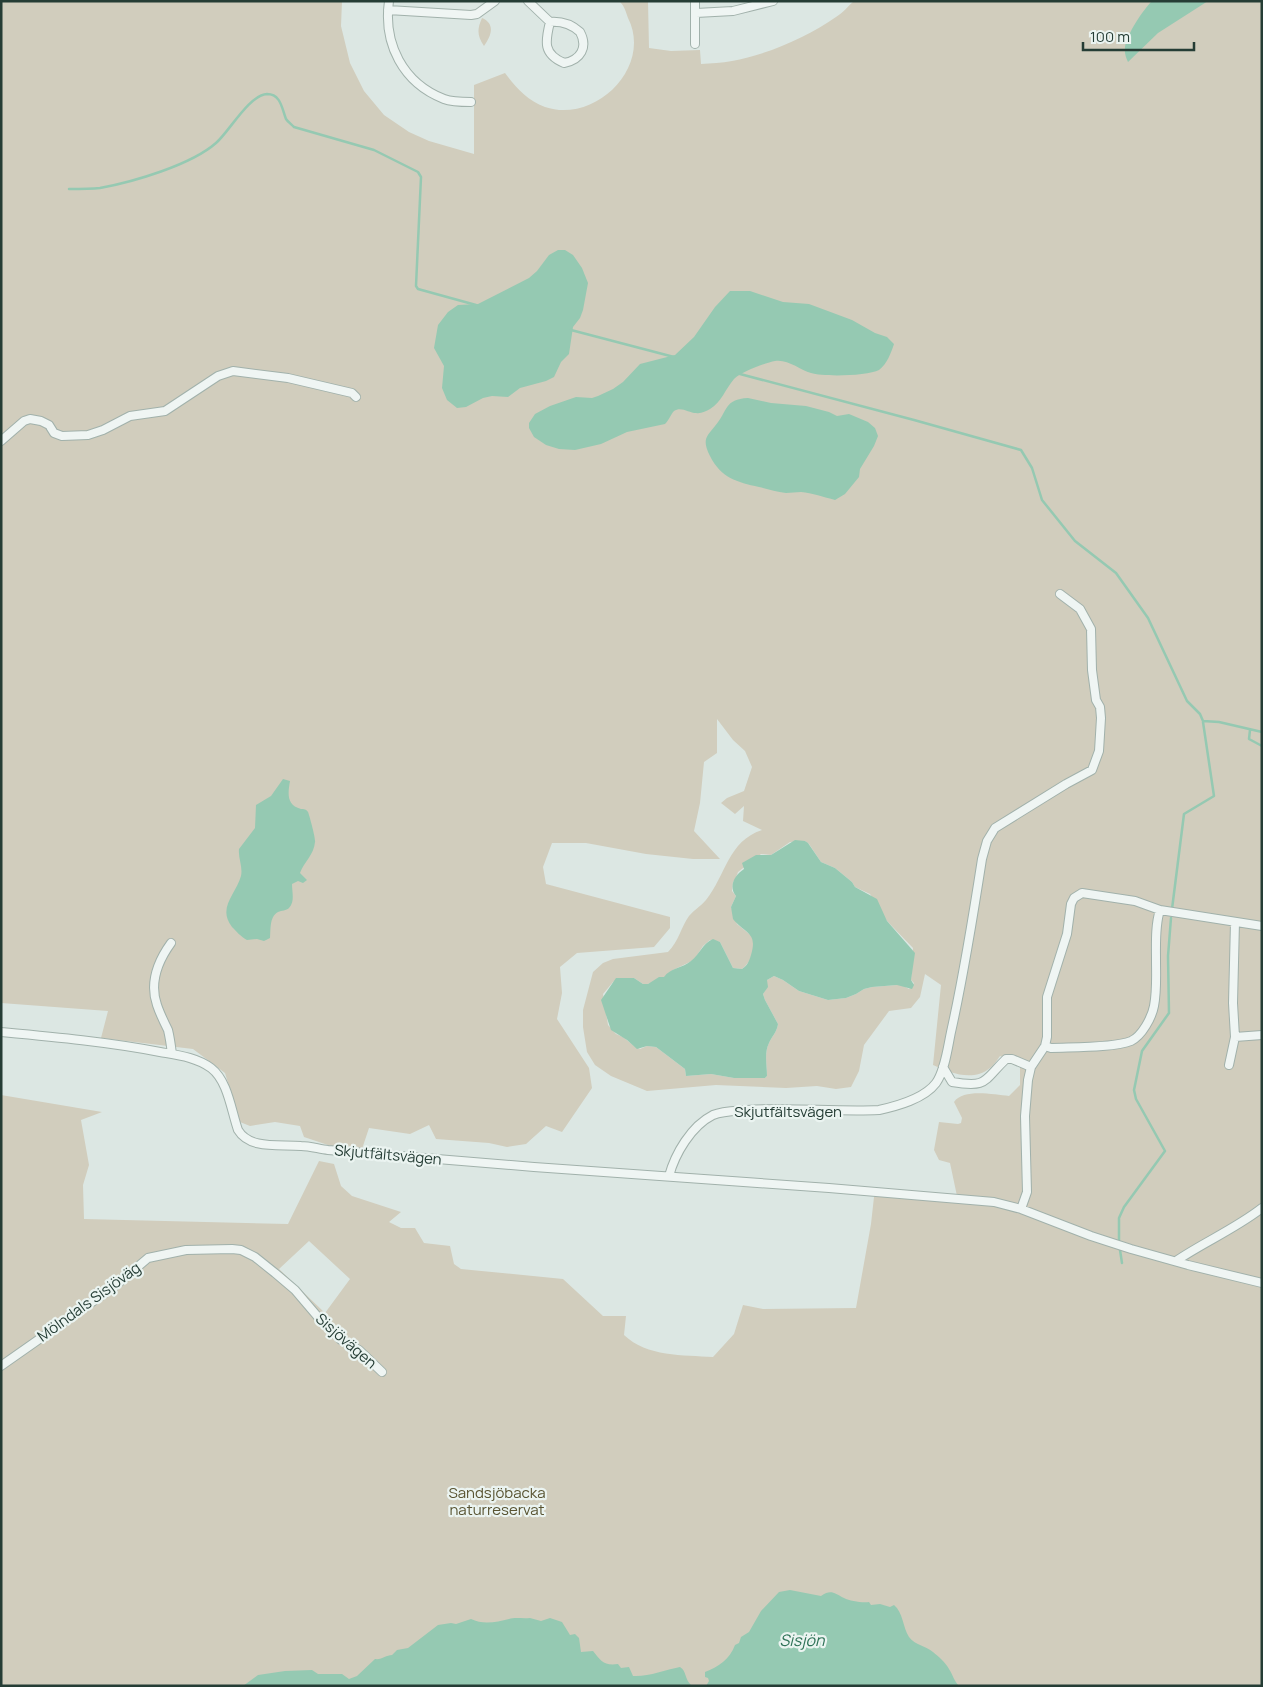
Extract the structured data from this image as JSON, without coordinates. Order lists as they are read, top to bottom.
{
  "streets": {
    "street": ["Skjutfältsvägen", "Mölndals Sisjöväg", "Sisjövägen"]
  },
  "crossings": [
    ["Mölndals Sisjöväg", "Sisjövägen"]
  ],
  "water": ["Sisjön"],
  "parks": ["Sandsjöbacka naturreservat"],
  "scale_bar": "100 m"
}
